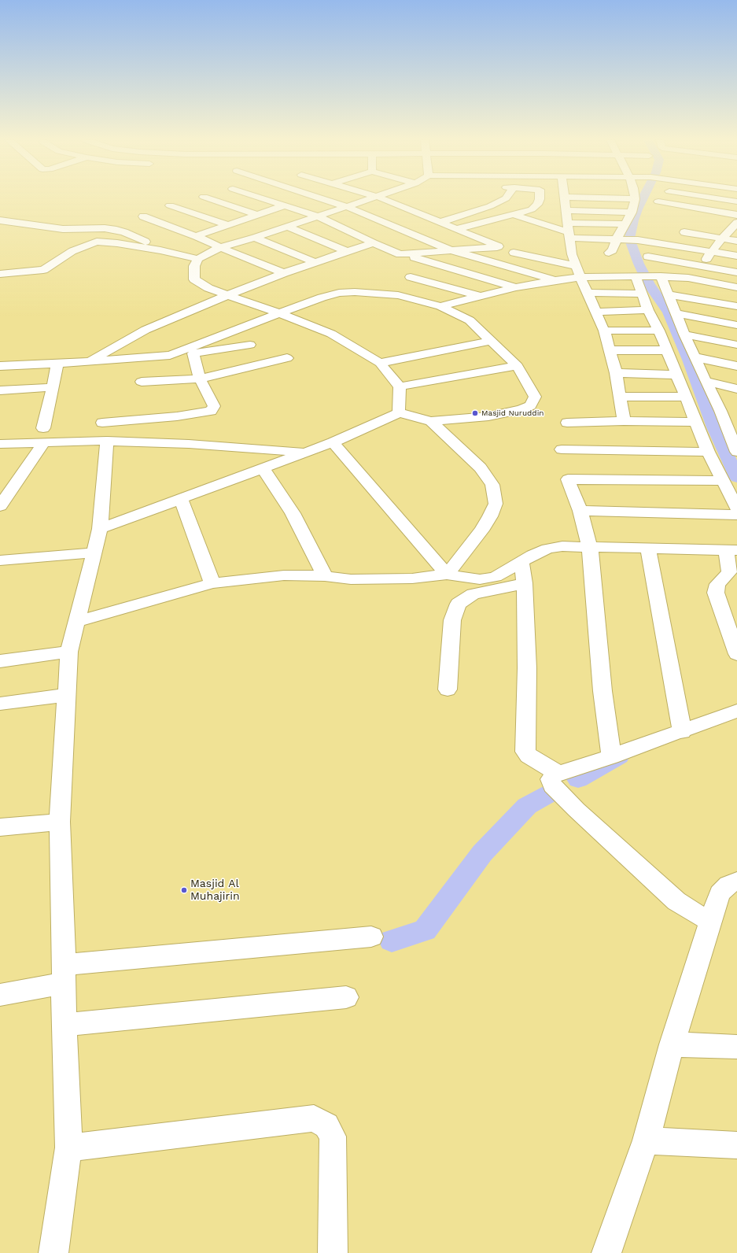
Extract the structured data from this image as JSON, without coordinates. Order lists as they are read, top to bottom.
{
  "places": ["Masjid Nuruddin", "Masjid Al Muhajirin"]
}
